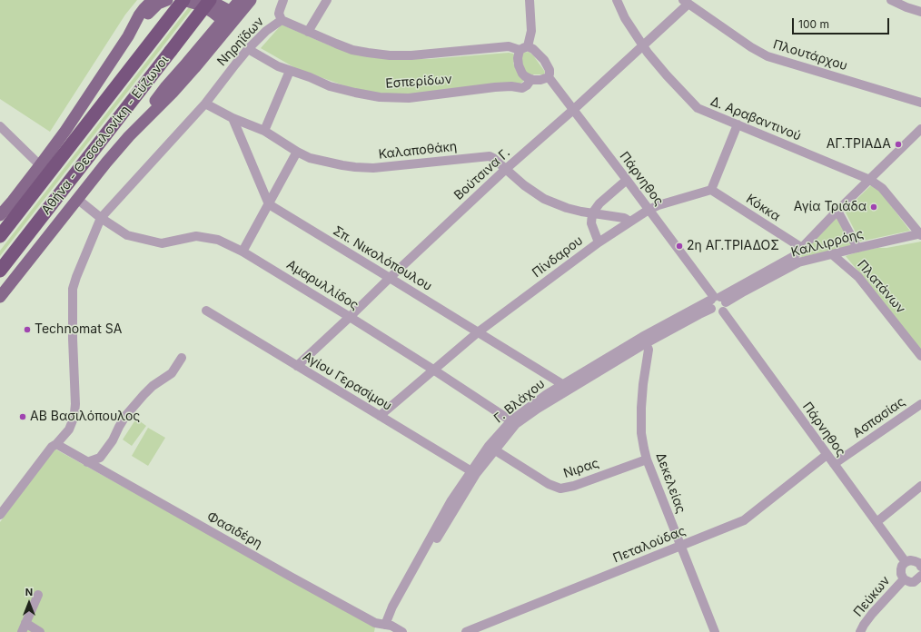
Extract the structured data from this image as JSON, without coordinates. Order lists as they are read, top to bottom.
{
  "streets": {
    "highway": ["Αθήνα - Θεσσαλονίκη - Εύζωνοι"],
    "street": [
      "Νηρηϊδων",
      "Πλουτάρχου",
      "Εσπερίδων",
      "Δ. Αραβαντινού",
      "Καλαποθάκη",
      "Βούτσινα Γ.",
      "Πάρνηθος",
      "Κόκκα",
      "Καλλιρρόης",
      "Πίνδαρου",
      "Σπ. Νικολόπουλου",
      "Αμαρυλλίδος",
      "Πλατάνων",
      "Αγίου Γερασίμου",
      "Γ. Βλάχου",
      "Ασπασίας",
      "Νιρας",
      "Δεκελείας",
      "Φασιδέρη",
      "Πεταλούδας",
      "Πεύκων"
    ]
  },
  "crossings": [
    ["Νηρηϊδων", "Εσπερίδων"],
    ["Νηρηϊδων", "Καλαποθάκη"],
    ["Νηρηϊδων", "Πάρνηθος"],
    ["Νηρηϊδων", "Αμαρυλλίδος"],
    ["Νηρηϊδων", "Φασιδέρη"],
    ["Πλουτάρχου", "Βούτσινα Γ."],
    ["Εσπερίδων", "Πάρνηθος"],
    ["Δ. Αραβαντινού", "Βούτσινα Γ."],
    ["Δ. Αραβαντινού", "Καλλιρρόης"],
    ["Καλαποθάκη", "Βούτσινα Γ."],
    ["Καλαποθάκη", "Πίνδαρου"],
    ["Βούτσινα Γ.", "Πάρνηθος"],
    ["Βούτσινα Γ.", "Σπ. Νικολόπουλου"],
    ["Βούτσινα Γ.", "Αμαρυλλίδος"],
    ["Βούτσινα Γ.", "Αγίου Γερασίμου"],
    ["Πάρνηθος", "Καλλιρρόης"],
    ["Πάρνηθος", "Πίνδαρου"],
    ["Πάρνηθος", "Γ. Βλάχου"],
    ["Πάρνηθος", "Ασπασίας"],
    ["Πάρνηθος", "Πεταλούδας"],
    ["Κόκκα", "Πίνδαρου"],
    ["Καλλιρρόης", "Πλατάνων"],
    ["Καλλιρρόης", "Γ. Βλάχου"],
    ["Πίνδαρου", "Σπ. Νικολόπουλου"],
    ["Πίνδαρου", "Αμαρυλλίδος"],
    ["Πίνδαρου", "Αγίου Γερασίμου"],
    ["Σπ. Νικολόπουλου", "Γ. Βλάχου"],
    ["Αμαρυλλίδος", "Γ. Βλάχου"],
    ["Αγίου Γερασίμου", "Γ. Βλάχου"],
    ["Γ. Βλάχου", "Νιρας"],
    ["Γ. Βλάχου", "Δεκελείας"],
    ["Γ. Βλάχου", "Φασιδέρη"],
    ["Νιρας", "Δεκελείας"],
    ["Δεκελείας", "Πεταλούδας"]
  ],
  "places": [
    "ΑΓ.ΤΡΙΑΔΑ",
    "Αγία Τριάδα",
    "2η ΑΓ.ΤΡΙΑΔΟΣ",
    "Technomat SA",
    "ΑΒ Βασιλόπουλος"
  ],
  "scale_bar": "100 m",
  "north": "top"
}
